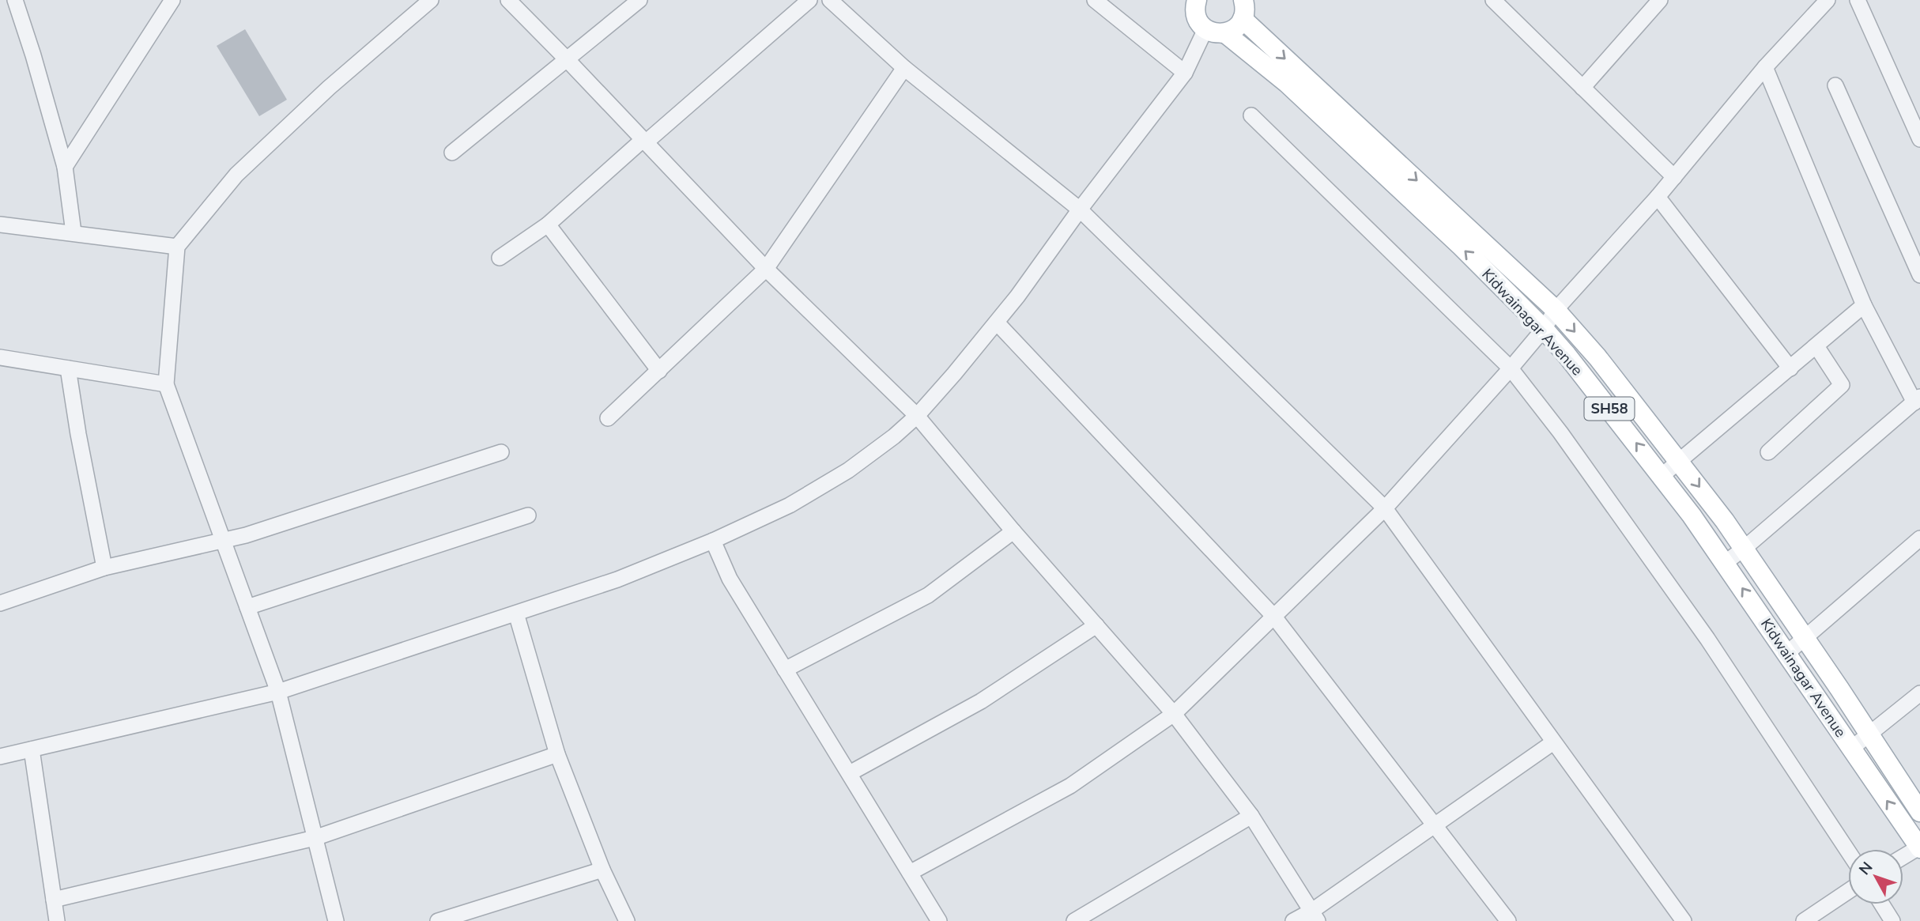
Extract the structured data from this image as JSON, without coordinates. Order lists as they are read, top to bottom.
{
  "streets": {
    "main road": ["Kidwainagar Avenue", "SH58"]
  },
  "crossings": [
    ["Kidwainagar Avenue", "SH58"]
  ],
  "north": "top left"
}
